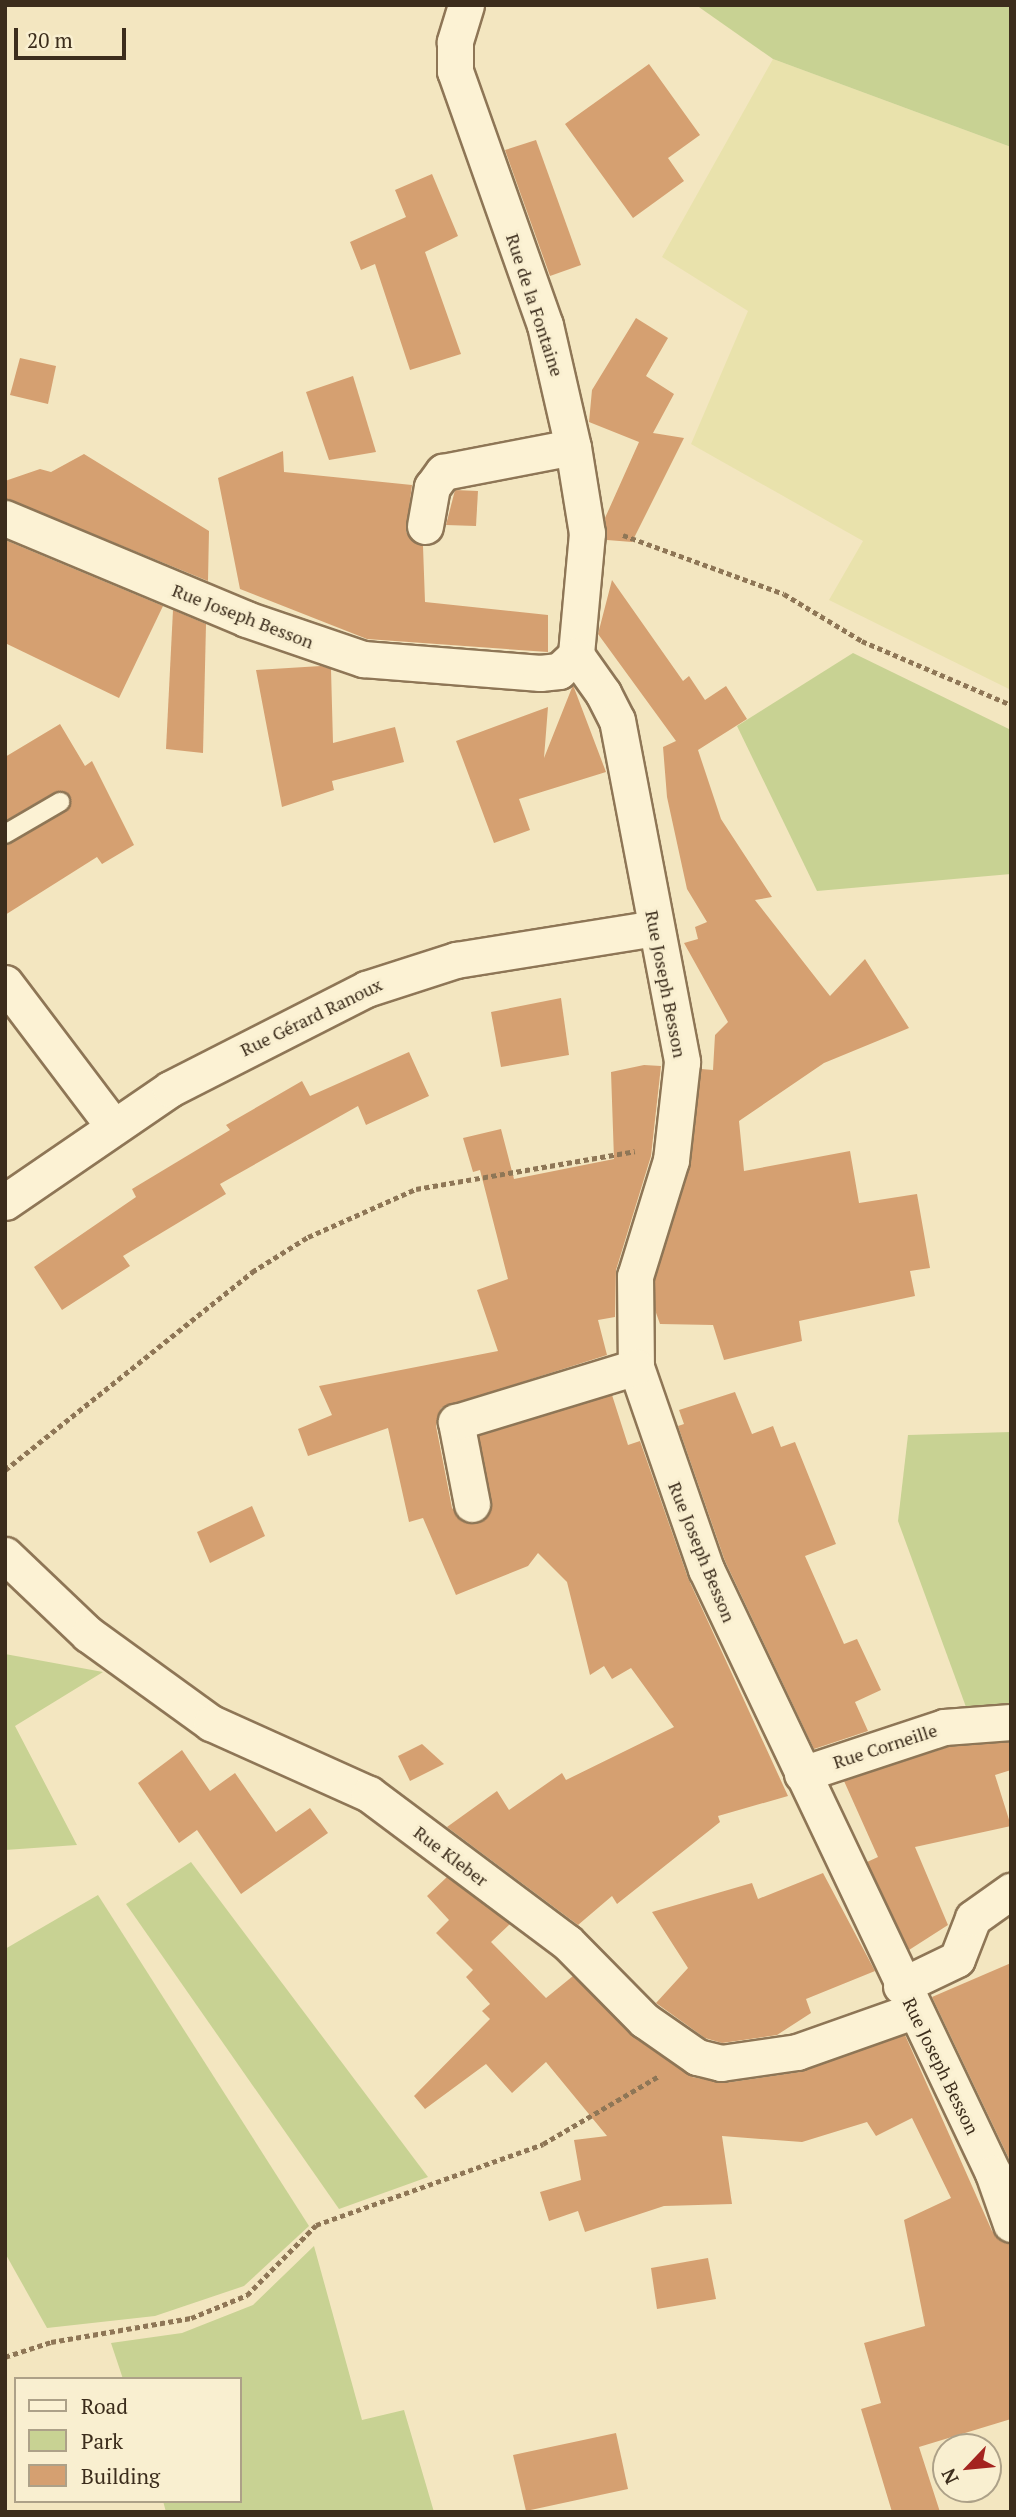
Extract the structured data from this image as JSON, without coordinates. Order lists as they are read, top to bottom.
{
  "streets": {
    "street": [
      "Rue de la Fontaine",
      "Rue Joseph Besson",
      "Rue Gérard Ranoux",
      "Rue Corneille",
      "Rue Kleber"
    ]
  },
  "crossings": [
    ["Rue de la Fontaine", "Rue Joseph Besson"],
    ["Rue Joseph Besson", "Rue Gérard Ranoux"],
    ["Rue Joseph Besson", "Rue Corneille"],
    ["Rue Joseph Besson", "Rue Kleber"]
  ],
  "legend": ["Road", "Park", "Building"],
  "scale_bar": "20 m",
  "north": "bottom left"
}
